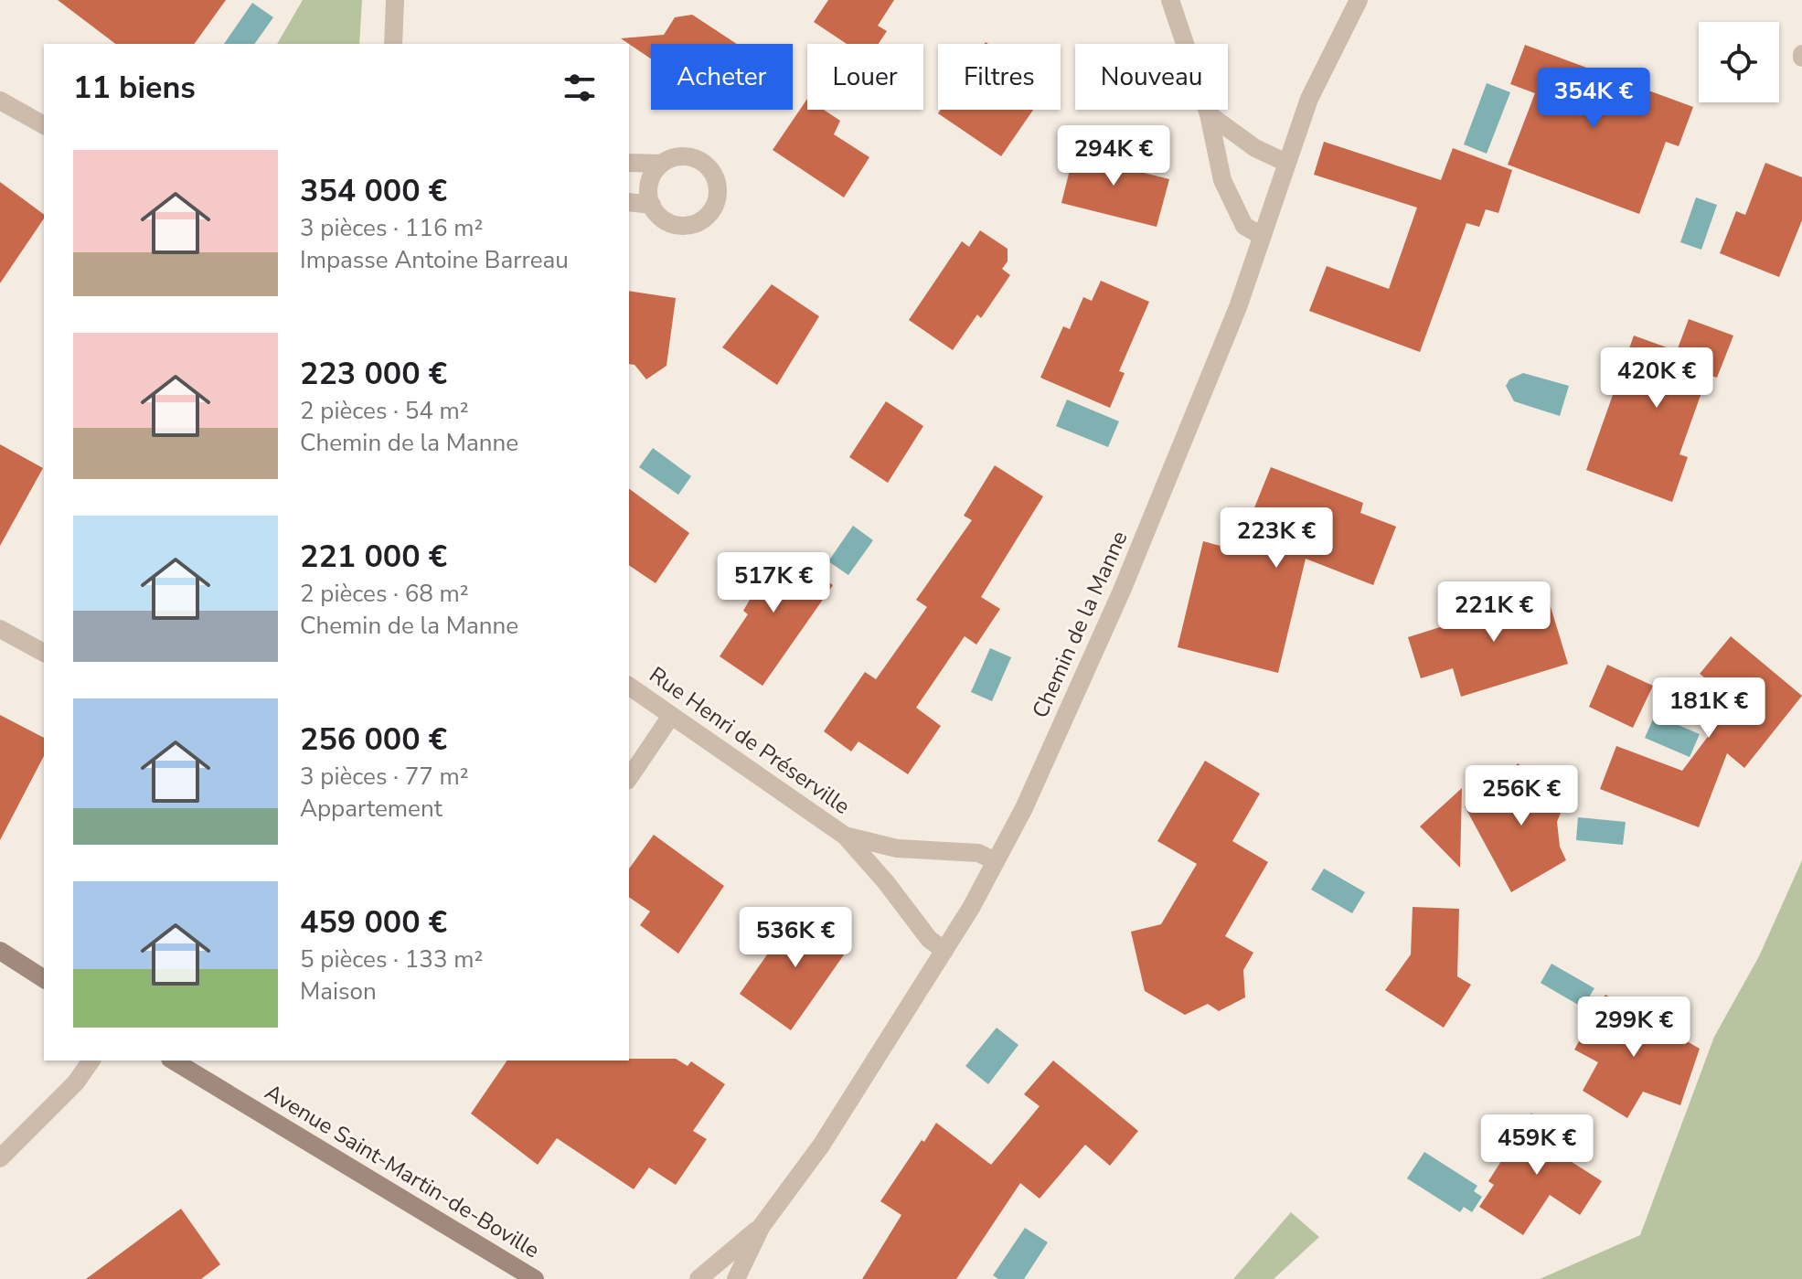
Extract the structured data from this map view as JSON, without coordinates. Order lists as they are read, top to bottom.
{
  "streets": {
    "street": ["Chemin de la Manne", "Rue Henri de Préserville", "Avenue Saint-Martin-de-Boville"]
  },
  "crossings": [
    ["Chemin de la Manne", "Rue Henri de Préserville"]
  ],
  "page": {
    "chip": [
      "Acheter",
      "Louer",
      "Filtres",
      "Nouveau"
    ],
    "heading": "11 biens",
    "price": [
      "354K €",
      "294K €",
      "420K €",
      "223K €",
      "517K €",
      "221K €",
      "181K €",
      "256K €",
      "536K €",
      "299K €",
      "459K €"
    ],
    "list": [
      {
        "name": "354 000 €",
        "note": "3 pièces · 116 m² · Impasse Antoine Barreau"
      },
      {
        "name": "223 000 €",
        "note": "2 pièces · 54 m² · Chemin de la Manne"
      },
      {
        "name": "221 000 €",
        "note": "2 pièces · 68 m² · Chemin de la Manne"
      },
      {
        "name": "256 000 €",
        "note": "3 pièces · 77 m² · Appartement"
      },
      {
        "name": "459 000 €",
        "note": "5 pièces · 133 m² · Maison"
      }
    ]
  }
}
